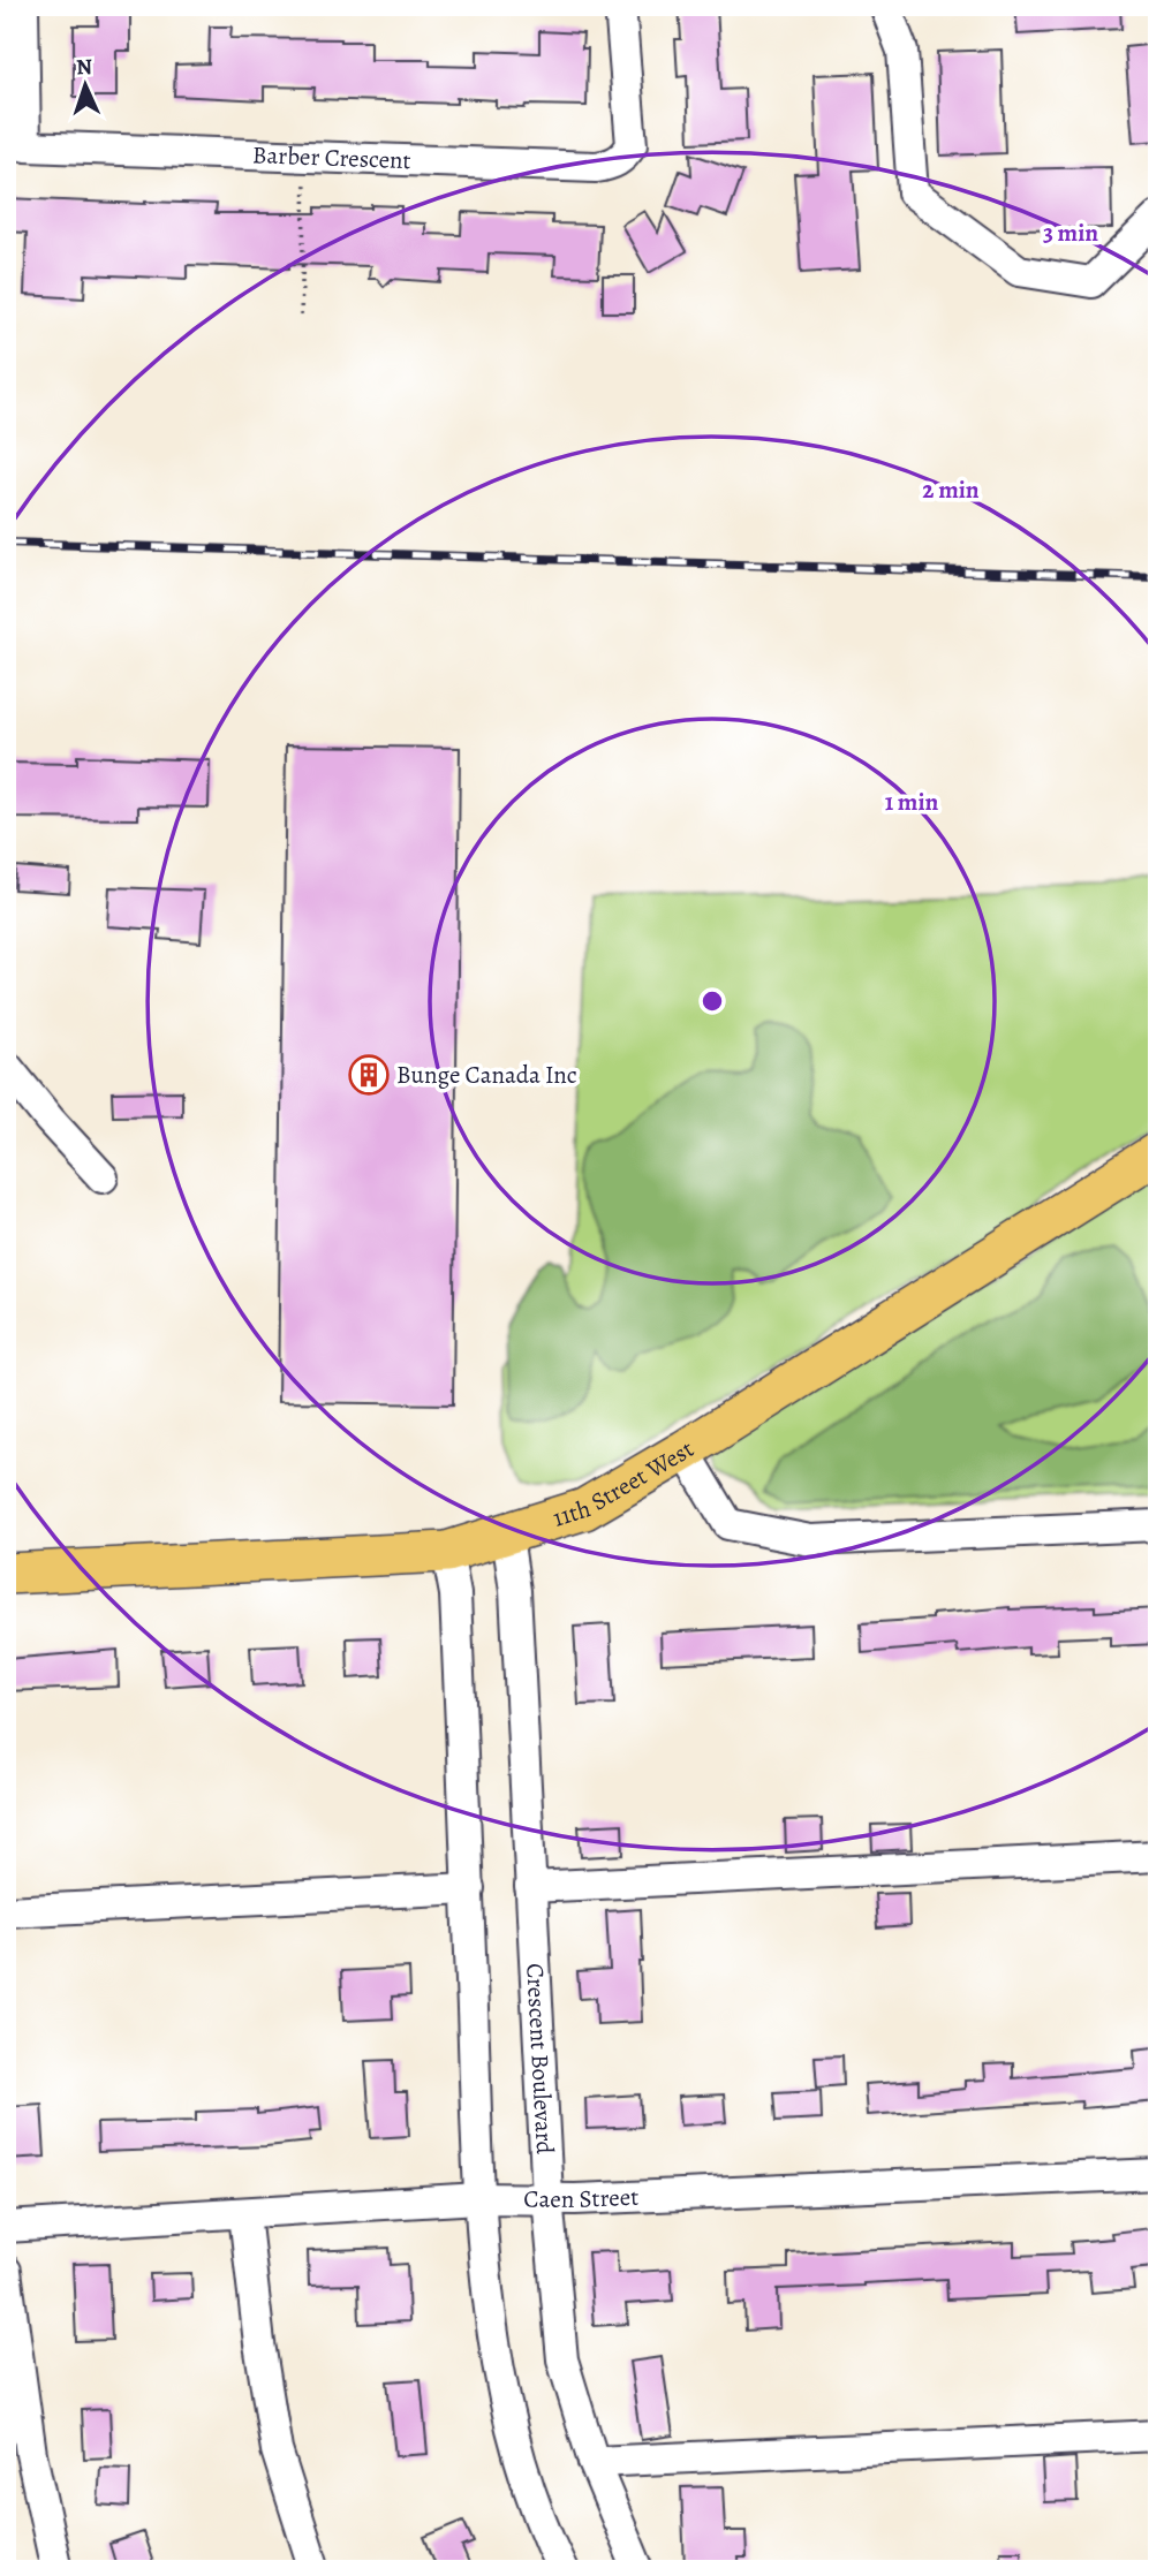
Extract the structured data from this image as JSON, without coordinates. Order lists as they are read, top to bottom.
{
  "streets": {
    "main road": ["11th Street West"],
    "street": ["Barber Crescent", "Crescent Boulevard", "Caen Street"]
  },
  "crossings": [
    ["11th Street West", "Crescent Boulevard"],
    ["Crescent Boulevard", "Caen Street"]
  ],
  "places": {
    "building": ["Bunge Canada Inc"]
  },
  "north": "top",
  "rings": ["3 min", "2 min", "1 min"]
}
